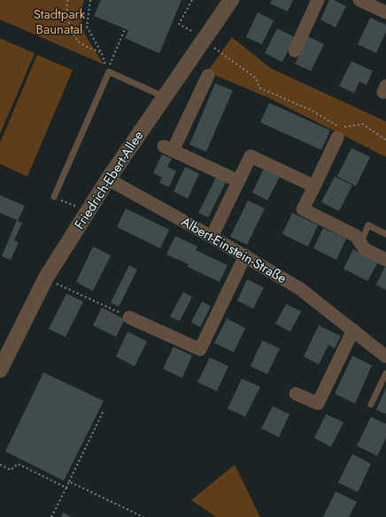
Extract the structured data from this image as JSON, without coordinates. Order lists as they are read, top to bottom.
{
  "streets": {
    "street": ["Friedrich-Ebert-Allee", "Albert-Einstein-Straße"]
  },
  "crossings": [
    ["Friedrich-Ebert-Allee", "Albert-Einstein-Straße"]
  ],
  "parks": ["Stadtpark Baunatal"]
}
